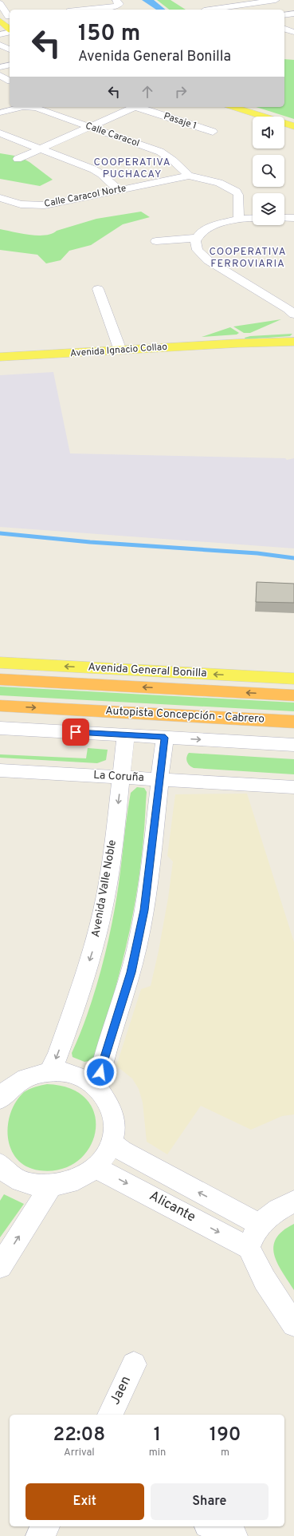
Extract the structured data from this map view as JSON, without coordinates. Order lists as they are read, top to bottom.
{
  "streets": {
    "highway": ["Autopista Concepción - Cabrero"],
    "main road": ["Avenida Ignacio Collao", "Avenida General Bonilla"],
    "street": [
      "Pasaje 1",
      "Calle Caracol",
      "Calle Caracol Norte",
      "La Coruña",
      "Avenida Valle Noble",
      "Alicante",
      "Jaen"
    ]
  },
  "crossings": [
    ["Calle Caracol", "Calle Caracol Norte"],
    ["La Coruña", "Avenida Valle Noble"]
  ],
  "one_way": ["Avenida General Bonilla"],
  "districts": ["COOPERATIVA PUCHACAY", "COOPERATIVA FERROVIARIA"],
  "page": {
    "turn": ["150 m", "Avenida General Bonilla"],
    "eta": [
      "22:08",
      "Arrival",
      "1",
      "min",
      "190",
      "m"
    ],
    "buttons": ["Exit", "Share"]
  }
}
